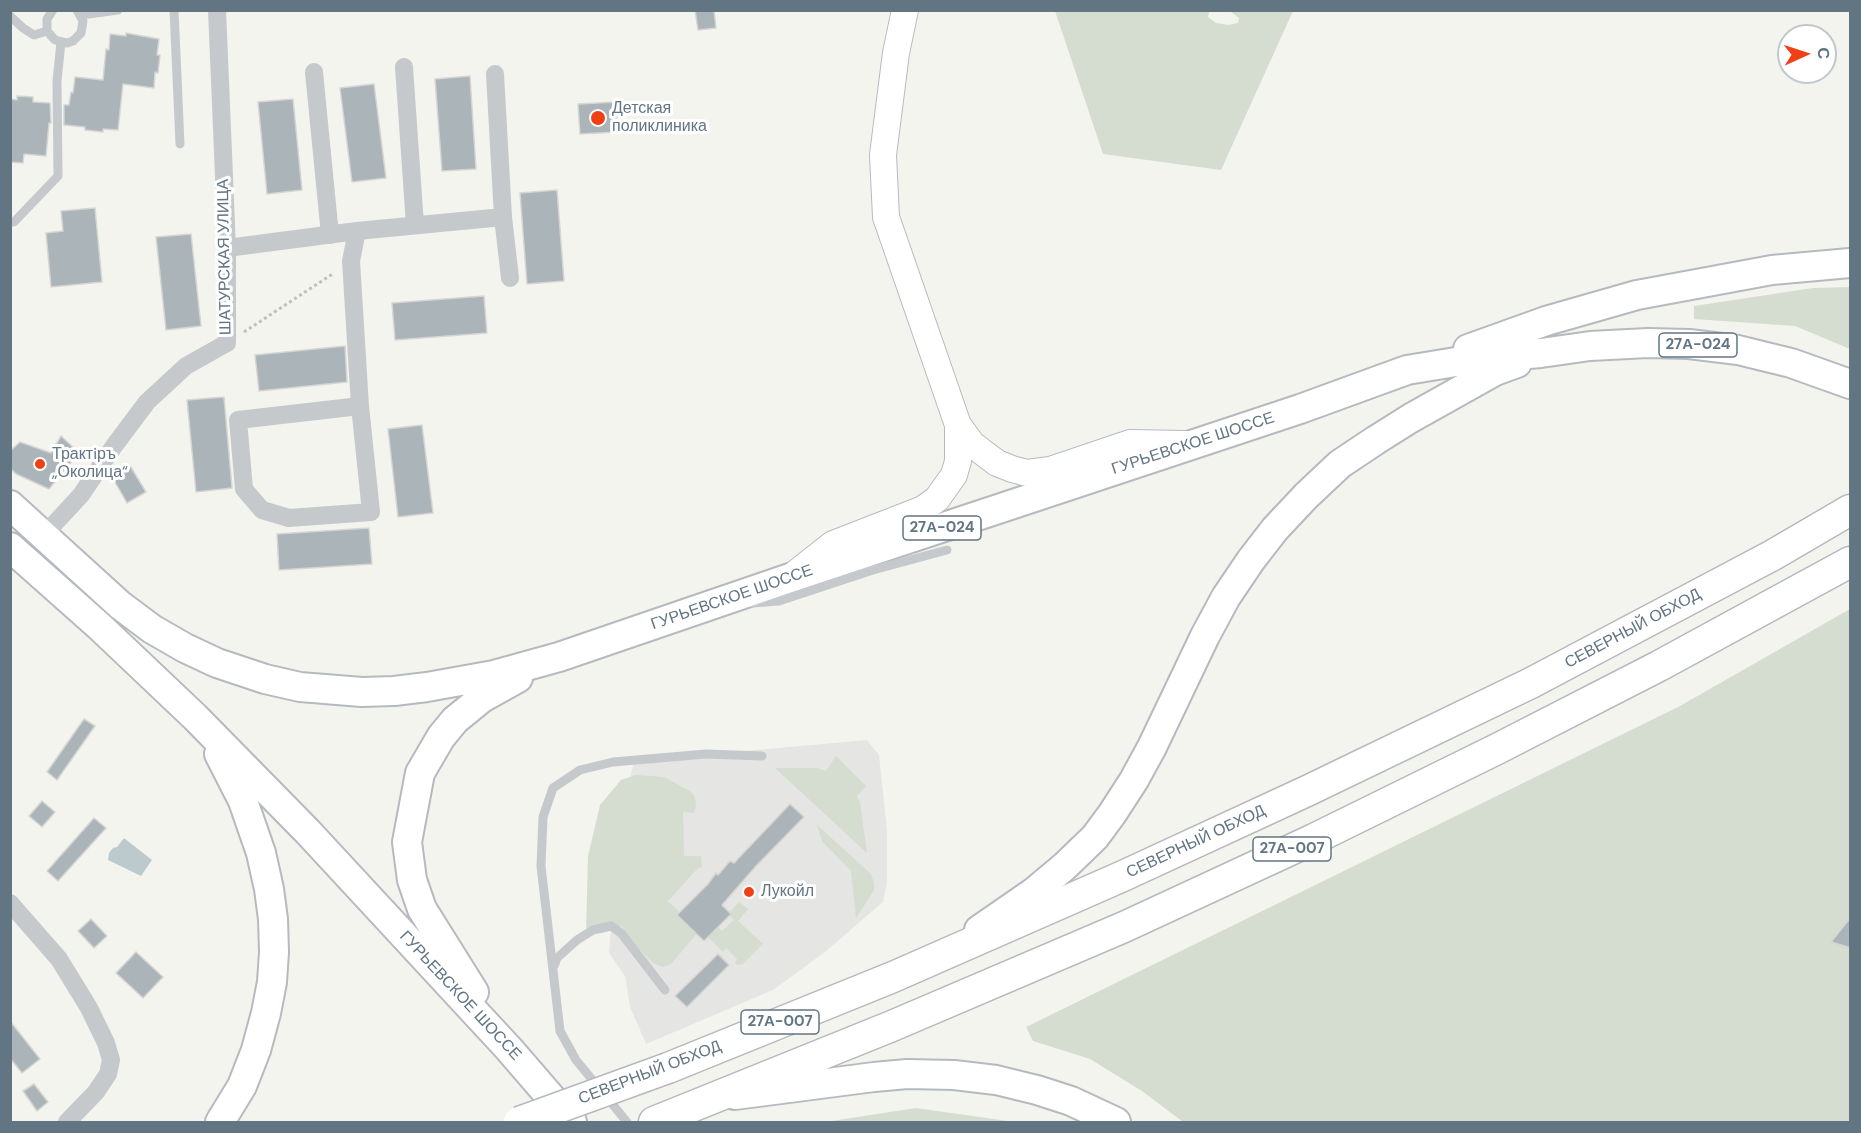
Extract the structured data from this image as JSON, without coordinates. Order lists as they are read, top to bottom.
{
  "streets": {
    "highway": ["СЕВЕРНЫЙ ОБХОД", "27А-007"],
    "main road": ["27А-024", "ГУРЬЕВСКОЕ ШОССЕ"],
    "street": ["ШАТУРСКАЯ УЛИЦА"]
  },
  "places": ["Детская поликлиника", "Трактiръ „Околица“", "Лукойл"],
  "north": "right"
}
